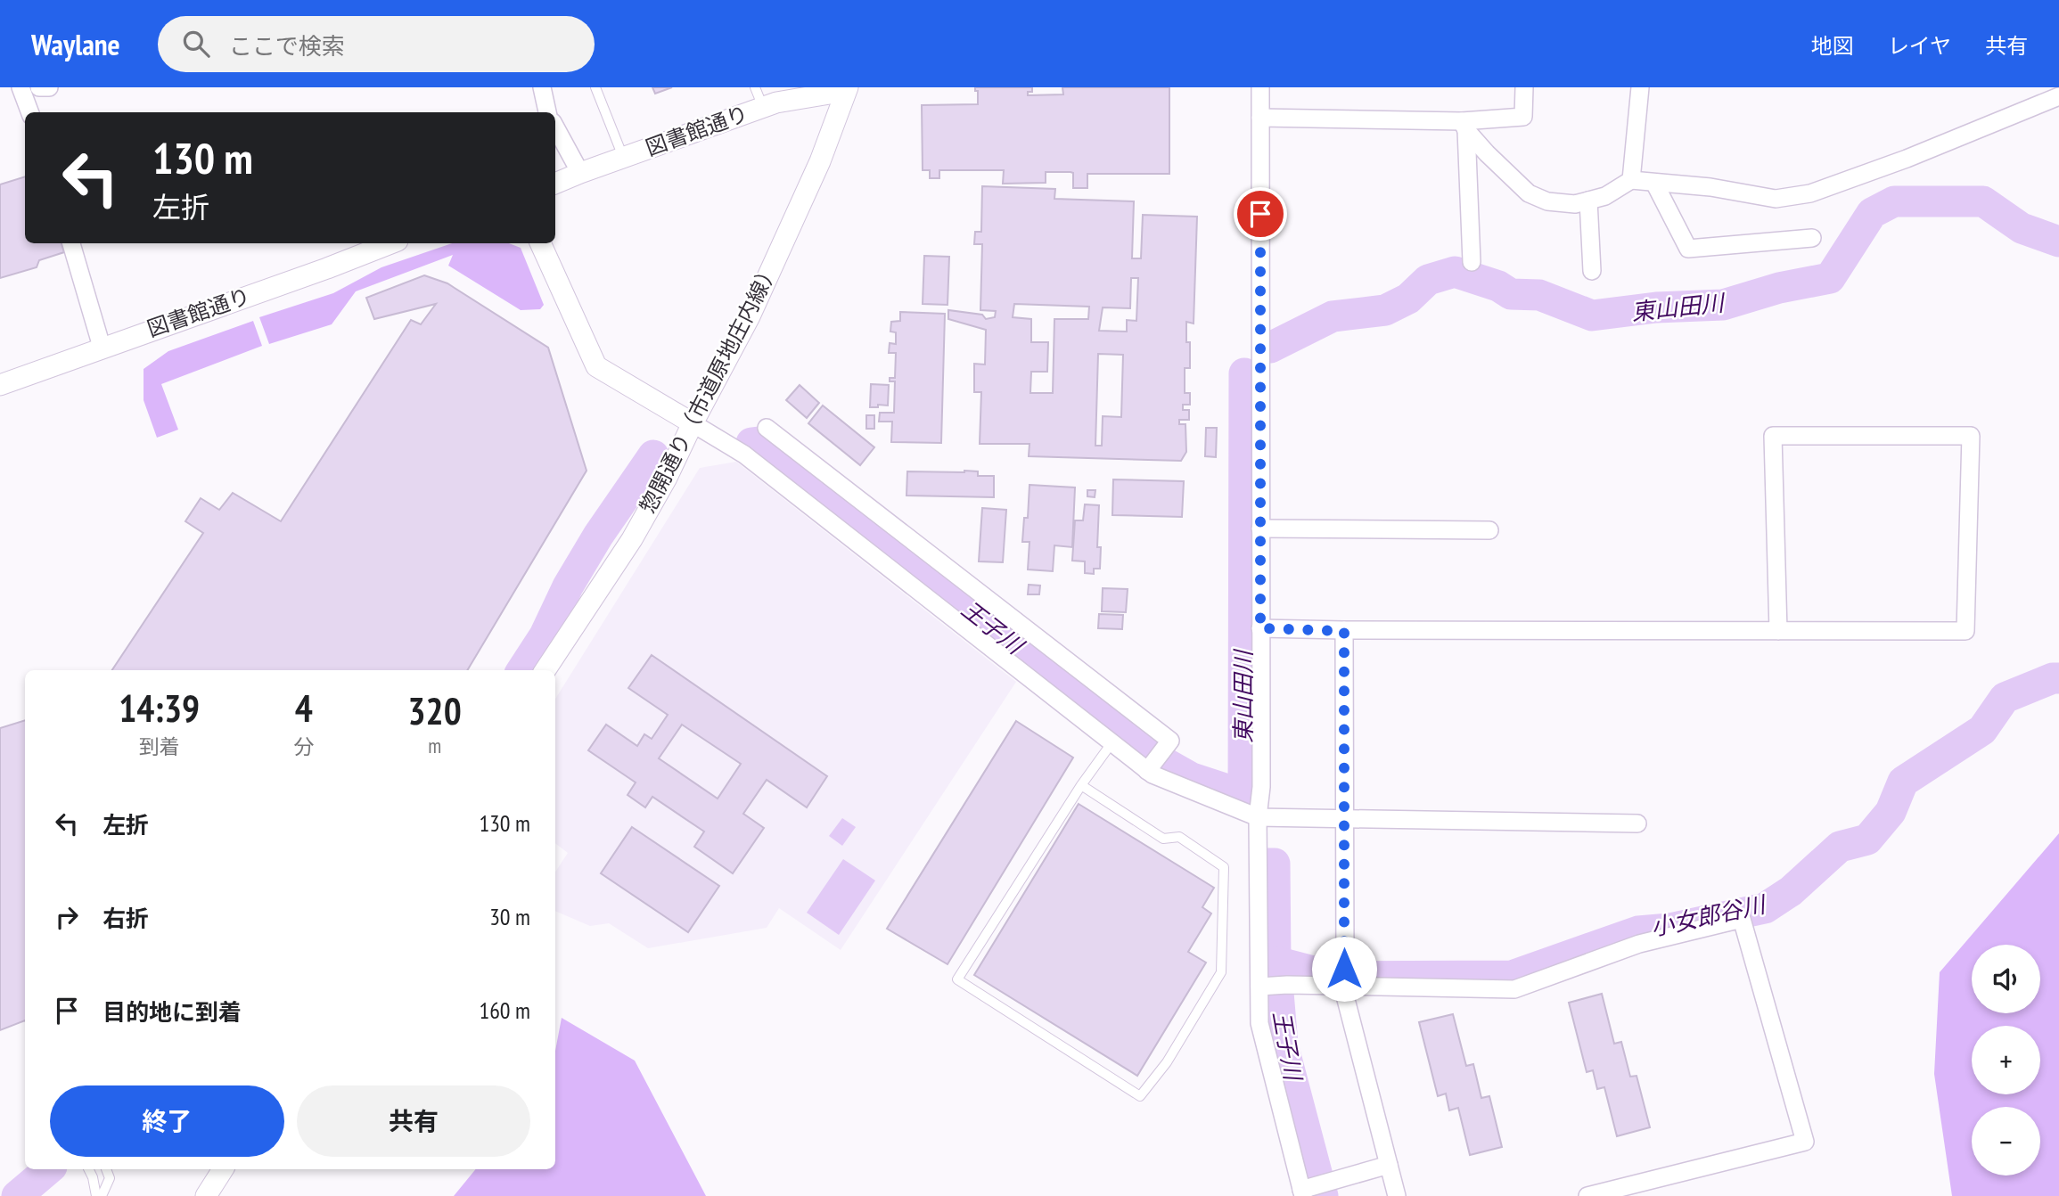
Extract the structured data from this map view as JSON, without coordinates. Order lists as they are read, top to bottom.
{
  "streets": {
    "street": ["図書館通り", "惣開通り（市道原地庄内線）"]
  },
  "crossings": [
    ["図書館通り", "惣開通り（市道原地庄内線）"]
  ],
  "water": ["東山田川", "王子川", "小女郎谷川"],
  "page": {
    "header": "Waylane",
    "search": "ここで検索",
    "nav": ["地図", "レイヤ", "共有"],
    "turn": ["130 m", "左折"],
    "eta": [
      "14:39",
      "到着",
      "4",
      "分",
      "320",
      "m"
    ],
    "list": [
      {
        "name": "左折",
        "value": "130 m"
      },
      {
        "name": "右折",
        "value": "30 m"
      },
      {
        "name": "目的地に到着",
        "value": "160 m"
      }
    ],
    "map_buttons": ["+", "−"],
    "buttons": ["終了", "共有"]
  }
}
